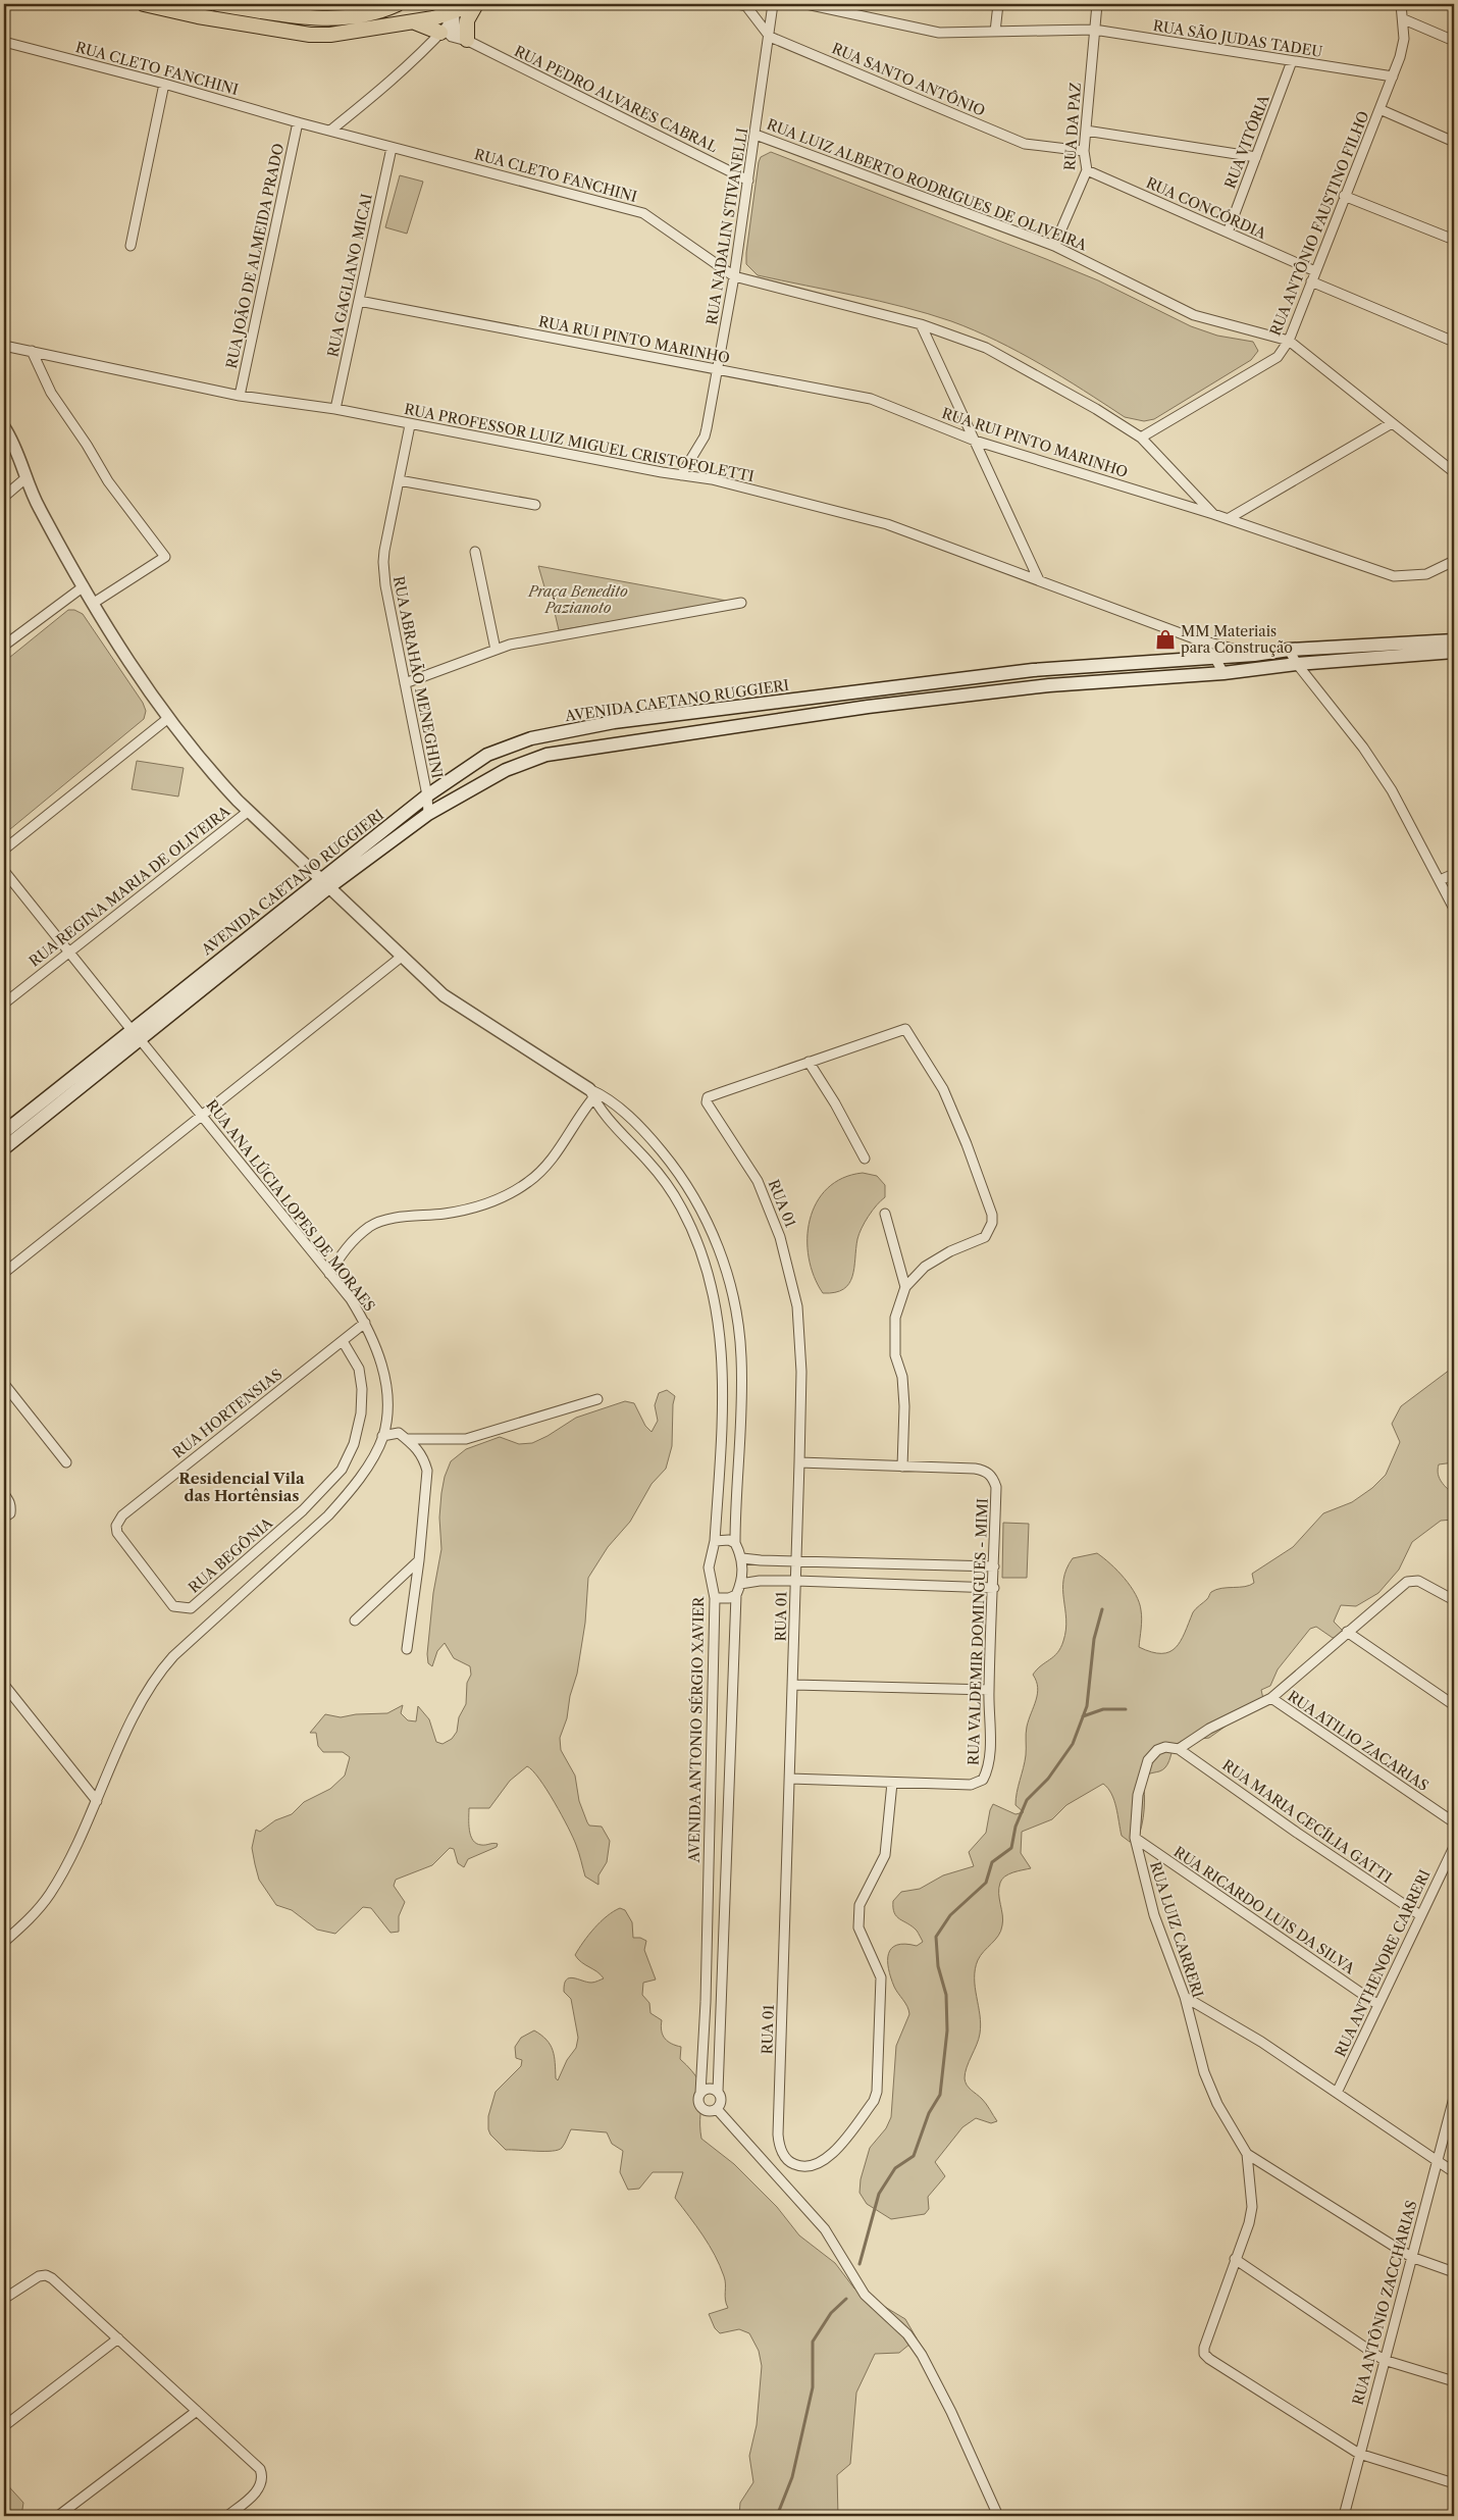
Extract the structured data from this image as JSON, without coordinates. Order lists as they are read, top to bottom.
{
  "streets": {
    "main road": ["AVENIDA CAETANO RUGGIERI"],
    "street": [
      "RUA SÃO JUDAS TADEU",
      "RUA CLETO FANCHINI",
      "RUA SANTO ANTÔNIO",
      "RUA PEDRO ALVARES CABRAL",
      "RUA DA PAZ",
      "RUA VITÓRIA",
      "RUA LUIZ ALBERTO RODRIGUES DE OLIVEIRA",
      "RUA CONCÓRDIA",
      "RUA ANTÔNIO FAUSTINO FILHO",
      "RUA NADALIN STIVANELLI",
      "RUA JOÃO DE ALMEIDA PRADO",
      "RUA GAGLIANO MICAI",
      "RUA RUI PINTO MARINHO",
      "RUA PROFESSOR LUIZ MIGUEL CRISTOFOLETTI",
      "RUA ABRAHÃO MENEGHINI",
      "RUA REGINA MARIA DE OLIVEIRA",
      "RUA 01",
      "RUA ANA LÚCIA LOPES DE MORAES",
      "RUA HORTENSIAS",
      "RUA BEGÔNIA",
      "RUA VALDEMIR DOMINGUES - MIMI",
      "AVENIDA ANTONIO SÉRGIO XAVIER",
      "RUA ATILIO ZACARIAS",
      "RUA MARIA CECÍLIA GATTI",
      "RUA RICARDO LUIS DA SILVA",
      "RUA LUIZ CARRERI",
      "RUA ANTHENORE CARRERI",
      "RUA ANTÔNIO ZACCHARIAS"
    ]
  },
  "crossings": [
    ["RUA SÃO JUDAS TADEU", "RUA DA PAZ"],
    ["RUA SÃO JUDAS TADEU", "RUA VITÓRIA"],
    ["RUA SÃO JUDAS TADEU", "RUA ANTÔNIO FAUSTINO FILHO"],
    ["RUA CLETO FANCHINI", "RUA ANTÔNIO FAUSTINO FILHO"],
    ["RUA CLETO FANCHINI", "RUA NADALIN STIVANELLI"],
    ["RUA CLETO FANCHINI", "RUA JOÃO DE ALMEIDA PRADO"],
    ["RUA CLETO FANCHINI", "RUA GAGLIANO MICAI"],
    ["RUA CLETO FANCHINI", "RUA RUI PINTO MARINHO"],
    ["RUA SANTO ANTÔNIO", "RUA DA PAZ"],
    ["RUA SANTO ANTÔNIO", "RUA NADALIN STIVANELLI"],
    ["RUA PEDRO ALVARES CABRAL", "RUA NADALIN STIVANELLI"],
    ["RUA DA PAZ", "RUA LUIZ ALBERTO RODRIGUES DE OLIVEIRA"],
    ["RUA DA PAZ", "RUA CONCÓRDIA"],
    ["RUA VITÓRIA", "RUA CONCÓRDIA"],
    ["RUA LUIZ ALBERTO RODRIGUES DE OLIVEIRA", "RUA ANTÔNIO FAUSTINO FILHO"],
    ["RUA LUIZ ALBERTO RODRIGUES DE OLIVEIRA", "RUA NADALIN STIVANELLI"],
    ["RUA CONCÓRDIA", "RUA ANTÔNIO FAUSTINO FILHO"],
    ["RUA NADALIN STIVANELLI", "RUA RUI PINTO MARINHO"],
    ["RUA NADALIN STIVANELLI", "RUA PROFESSOR LUIZ MIGUEL CRISTOFOLETTI"],
    ["RUA JOÃO DE ALMEIDA PRADO", "RUA PROFESSOR LUIZ MIGUEL CRISTOFOLETTI"],
    ["RUA GAGLIANO MICAI", "RUA RUI PINTO MARINHO"],
    ["RUA GAGLIANO MICAI", "RUA PROFESSOR LUIZ MIGUEL CRISTOFOLETTI"],
    ["RUA PROFESSOR LUIZ MIGUEL CRISTOFOLETTI", "RUA ABRAHÃO MENEGHINI"],
    ["RUA PROFESSOR LUIZ MIGUEL CRISTOFOLETTI", "AVENIDA CAETANO RUGGIERI"],
    ["RUA ABRAHÃO MENEGHINI", "AVENIDA CAETANO RUGGIERI"],
    ["AVENIDA CAETANO RUGGIERI", "RUA ANA LÚCIA LOPES DE MORAES"],
    ["RUA REGINA MARIA DE OLIVEIRA", "RUA ANA LÚCIA LOPES DE MORAES"],
    ["RUA 01", "RUA VALDEMIR DOMINGUES - MIMI"],
    ["RUA ANA LÚCIA LOPES DE MORAES", "RUA HORTENSIAS"],
    ["RUA HORTENSIAS", "RUA BEGÔNIA"],
    ["RUA ATILIO ZACARIAS", "RUA LUIZ CARRERI"],
    ["RUA MARIA CECÍLIA GATTI", "RUA LUIZ CARRERI"],
    ["RUA MARIA CECÍLIA GATTI", "RUA ANTHENORE CARRERI"],
    ["RUA RICARDO LUIS DA SILVA", "RUA LUIZ CARRERI"],
    ["RUA RICARDO LUIS DA SILVA", "RUA ANTHENORE CARRERI"],
    ["RUA LUIZ CARRERI", "RUA ANTÔNIO ZACCHARIAS"]
  ],
  "districts": ["Residencial Vila das Hortênsias"],
  "parks": ["Praça Benedito Pazianoto"],
  "places": {
    "shop": ["MM Materiais para Construção"]
  }
}
